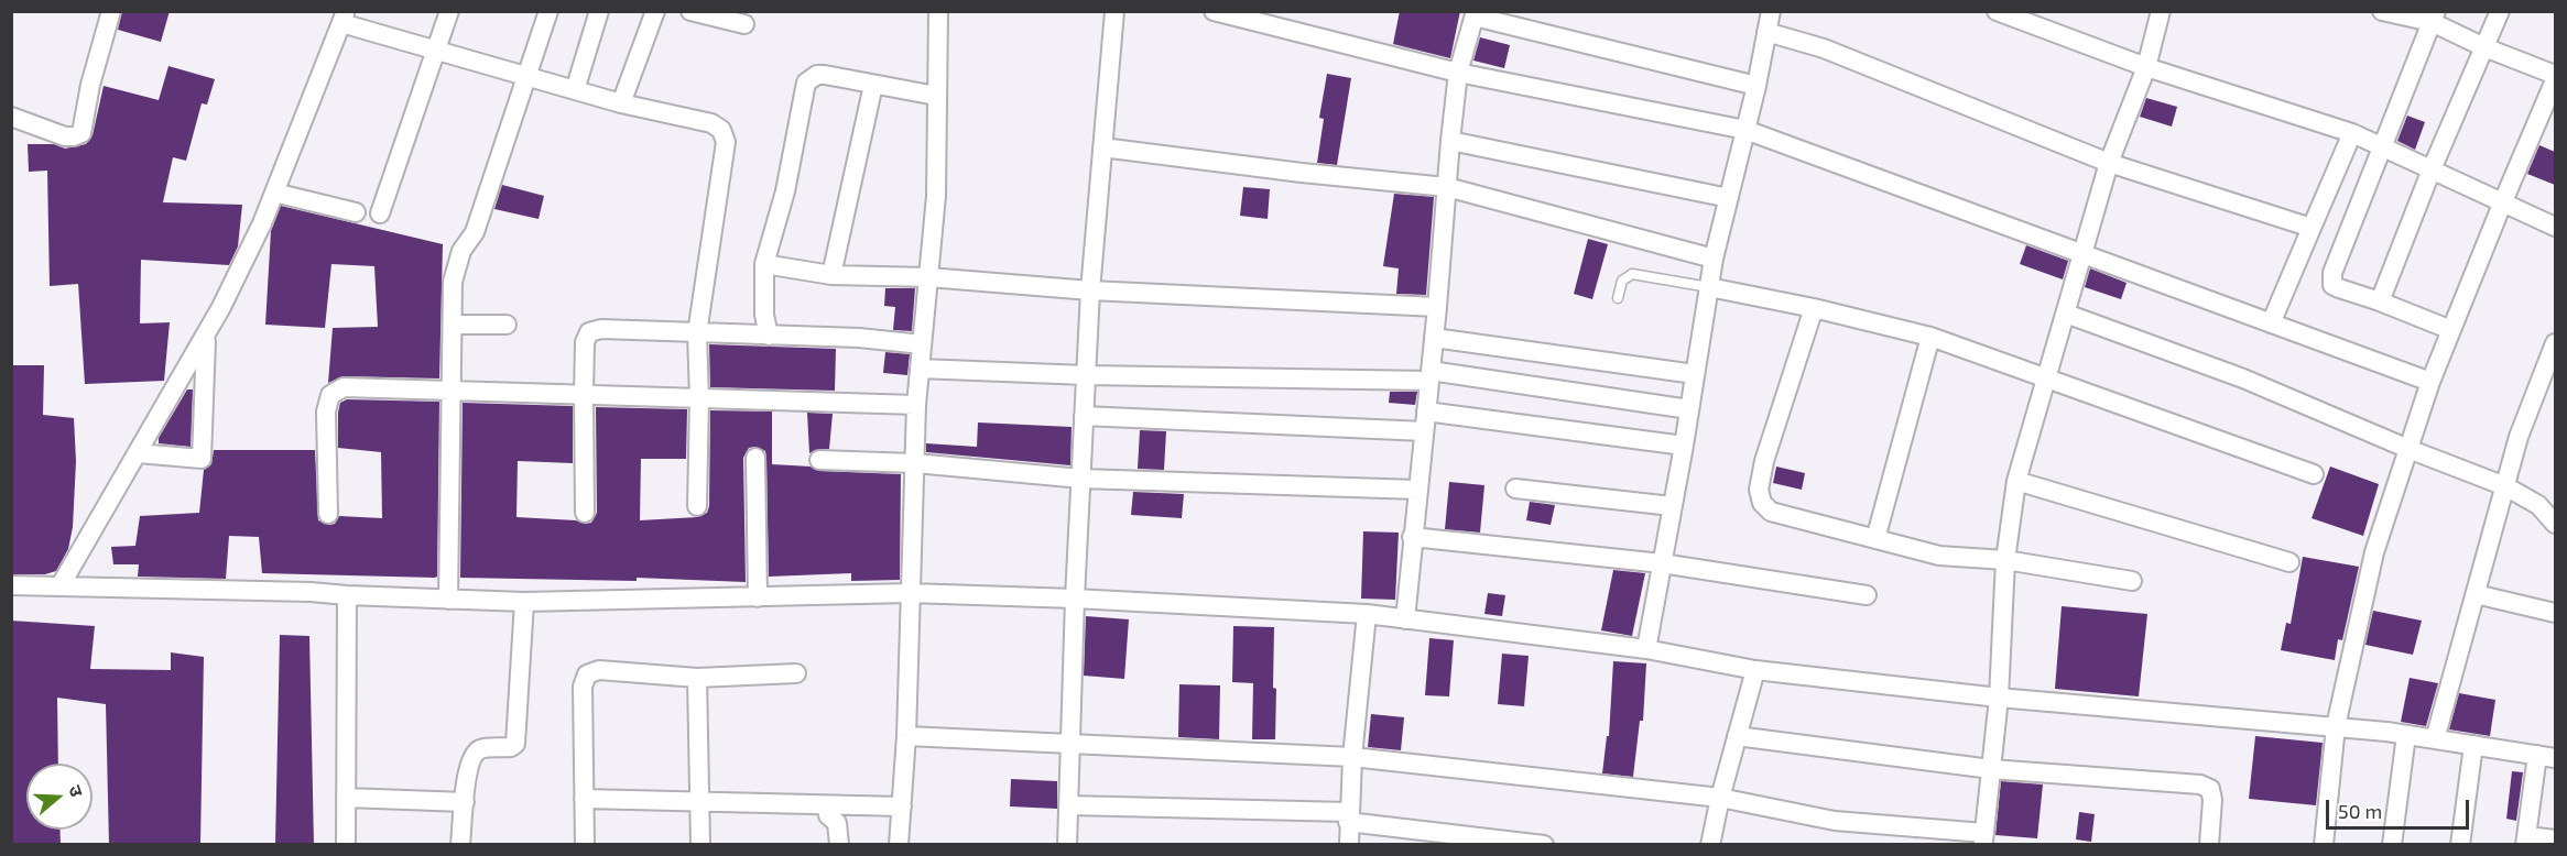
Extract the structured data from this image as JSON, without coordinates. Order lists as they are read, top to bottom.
{
  "scale_bar": "50 m",
  "north": "right"
}
